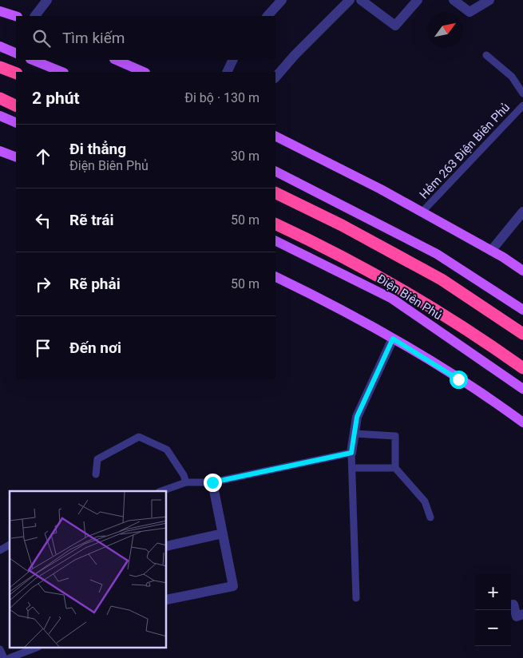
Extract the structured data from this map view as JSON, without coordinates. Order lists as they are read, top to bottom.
{
  "streets": {
    "highway": ["Điện Biên Phủ"],
    "lane": ["Hẻm 263 Điện Biên Phủ"]
  },
  "north": "top right",
  "page": {
    "search": "Tìm kiếm",
    "heading": ["2 phút", "Đi bộ · 130 m"],
    "list": [
      ["Đi thẳng", "Điện Biên Phủ", "30 m"],
      ["Rẽ trái", "50 m"],
      ["Rẽ phải", "50 m"],
      "Đến nơi"
    ],
    "map_buttons": ["+", "−"]
  }
}
